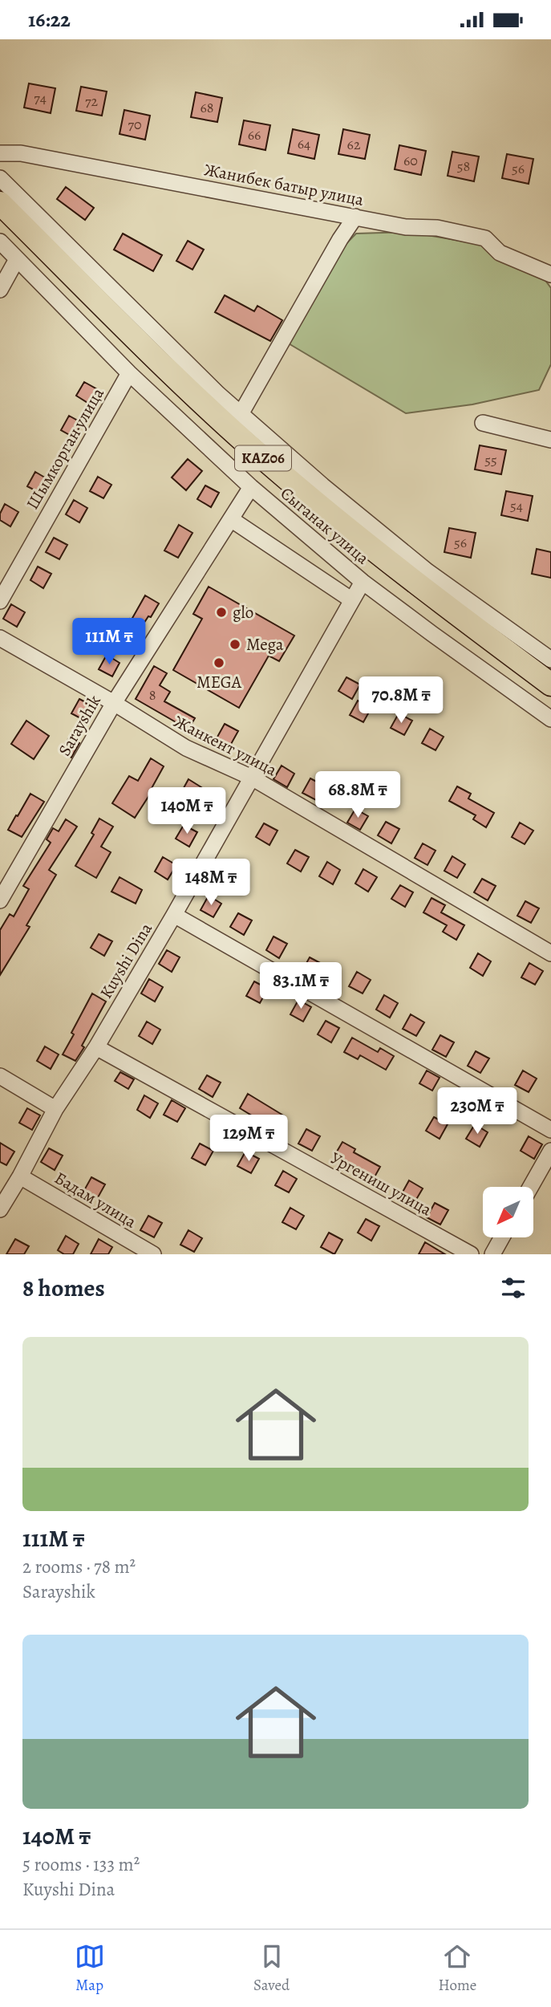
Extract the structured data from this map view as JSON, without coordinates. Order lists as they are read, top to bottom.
{
  "streets": {
    "highway": ["KАZ06"],
    "street": [
      "Жанибек батыр улица",
      "Шымкорган улица",
      "Сыганак улица",
      "Sarayshik",
      "Жанкент улица",
      "Kuyshi Dina",
      "Ургениш улица",
      "Бадам улица"
    ]
  },
  "crossings": [
    ["Шымкорган улица", "Сыганак улица"],
    ["Сыганак улица", "Sarayshik"],
    ["Сыганак улица", "Kuyshi Dina"],
    ["Sarayshik", "Жанкент улица"],
    ["Жанкент улица", "Kuyshi Dina"],
    ["Kuyshi Dina", "Ургениш улица"],
    ["Kuyshi Dina", "Бадам улица"]
  ],
  "places": ["glo", "Mega", "MEGA"],
  "house_numbers": [
    "74",
    "72",
    "68",
    "70",
    "66",
    "64",
    "62",
    "60",
    "58",
    "56",
    "55",
    "54",
    "56",
    "8"
  ],
  "north": "bottom left",
  "page": {
    "status": "16:22",
    "price": [
      "111M ₸",
      "70.8M ₸",
      "68.8M ₸",
      "140M ₸",
      "148M ₸",
      "83.1M ₸",
      "230M ₸",
      "129M ₸"
    ],
    "heading": "8 homes",
    "list": [
      {
        "name": "111M ₸",
        "note": "2 rooms · 78 m² · Sarayshik"
      },
      {
        "name": "140M ₸",
        "note": "5 rooms · 133 m² · Kuyshi Dina"
      }
    ],
    "tabs": ["Map", "Saved", "Home"]
  }
}
